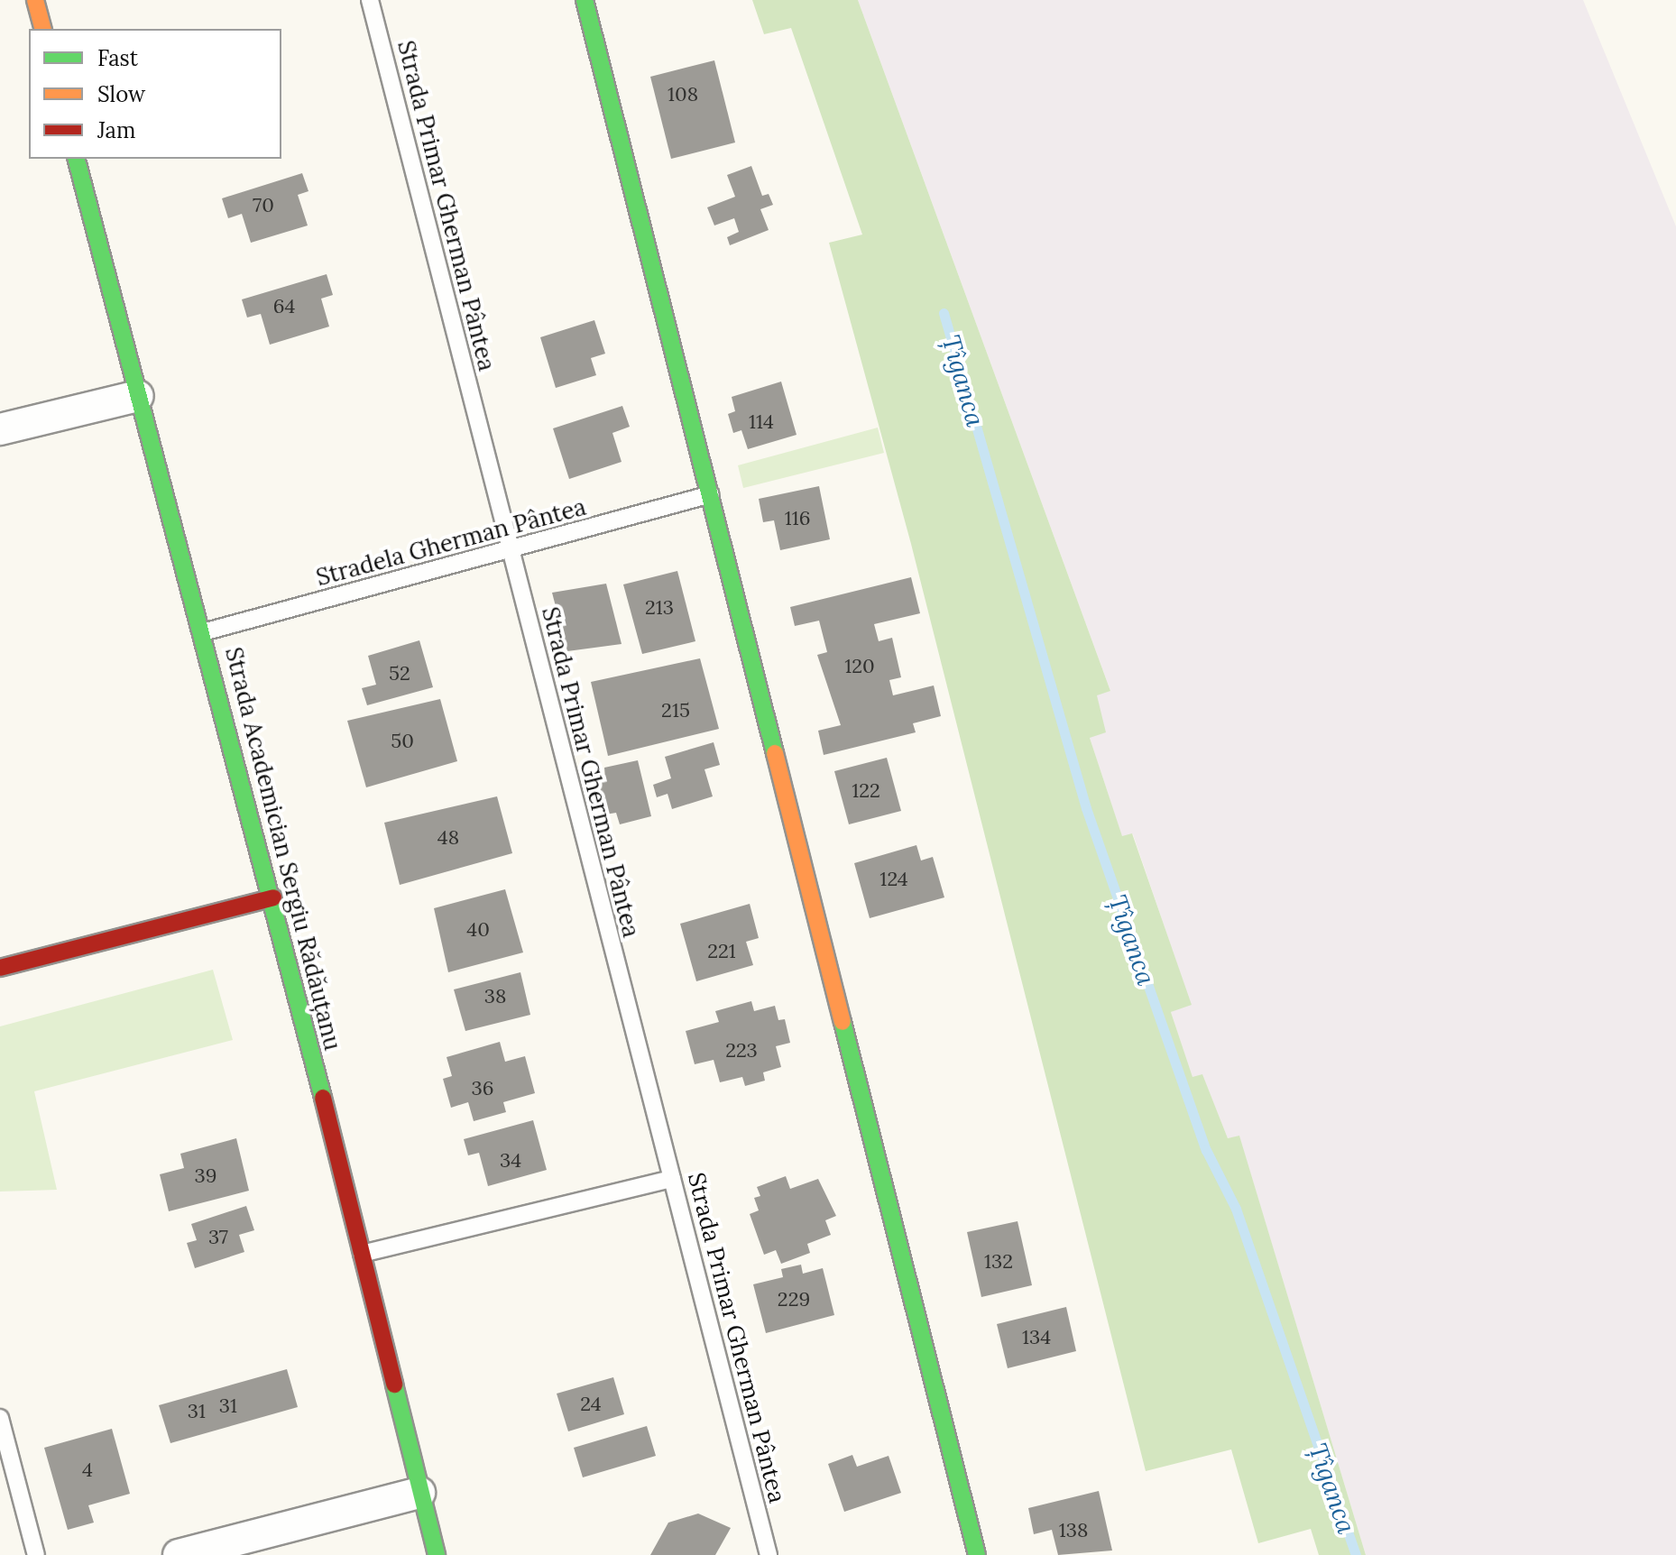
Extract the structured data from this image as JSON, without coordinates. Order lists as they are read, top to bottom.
{
  "streets": {
    "street": ["Strada Academician Sergiu Rădăuțanu"],
    "lane": ["Strada Primar Gherman Pântea", "Stradela Gherman Pântea"]
  },
  "crossings": [
    ["Strada Primar Gherman Pântea", "Stradela Gherman Pântea"],
    ["Stradela Gherman Pântea", "Strada Academician Sergiu Rădăuțanu"]
  ],
  "water": ["Țîganca"],
  "house_numbers": [
    "108",
    "70",
    "64",
    "114",
    "116",
    "213",
    "120",
    "52",
    "215",
    "50",
    "122",
    "48",
    "124",
    "40",
    "221",
    "38",
    "223",
    "36",
    "34",
    "39",
    "37",
    "132",
    "229",
    "134",
    "24",
    "31",
    "31",
    "4",
    "138"
  ],
  "legend": ["Fast", "Slow", "Jam"]
}
